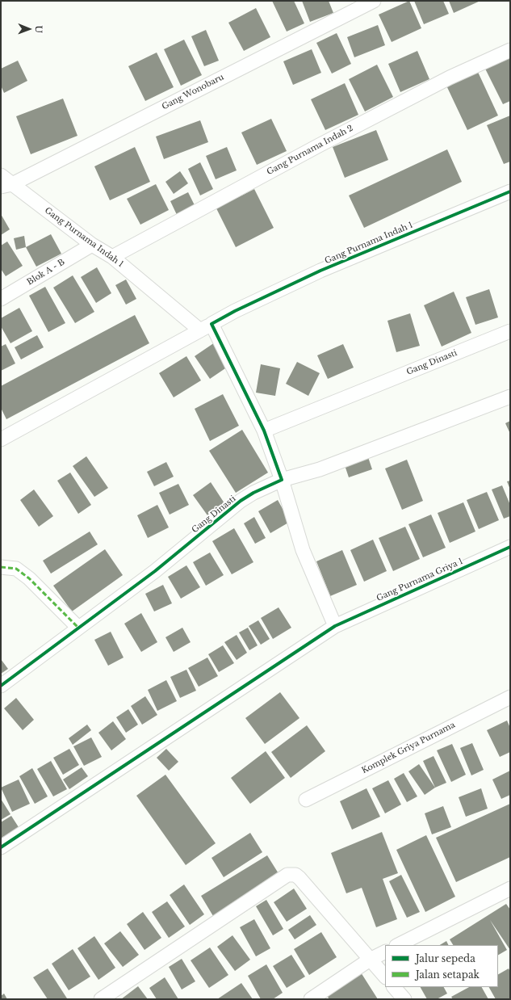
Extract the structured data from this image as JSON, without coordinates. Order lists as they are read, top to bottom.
{
  "streets": {
    "street": [
      "Gang Wonobaru",
      "Gang Purnama Indah 2",
      "Gang Purnama Indah 1",
      "Blok A - B",
      "Gang Dinasti",
      "Gang Purnama Griya 1",
      "Komplek Griya Purnama"
    ]
  },
  "crossings": [
    ["Gang Wonobaru", "Gang Purnama Indah 1"],
    ["Gang Purnama Indah 2", "Gang Purnama Indah 1"],
    ["Gang Purnama Indah 1", "Blok A - B"]
  ],
  "legend": ["Jalur sepeda", "Jalan setapak"],
  "north": "right"
}
